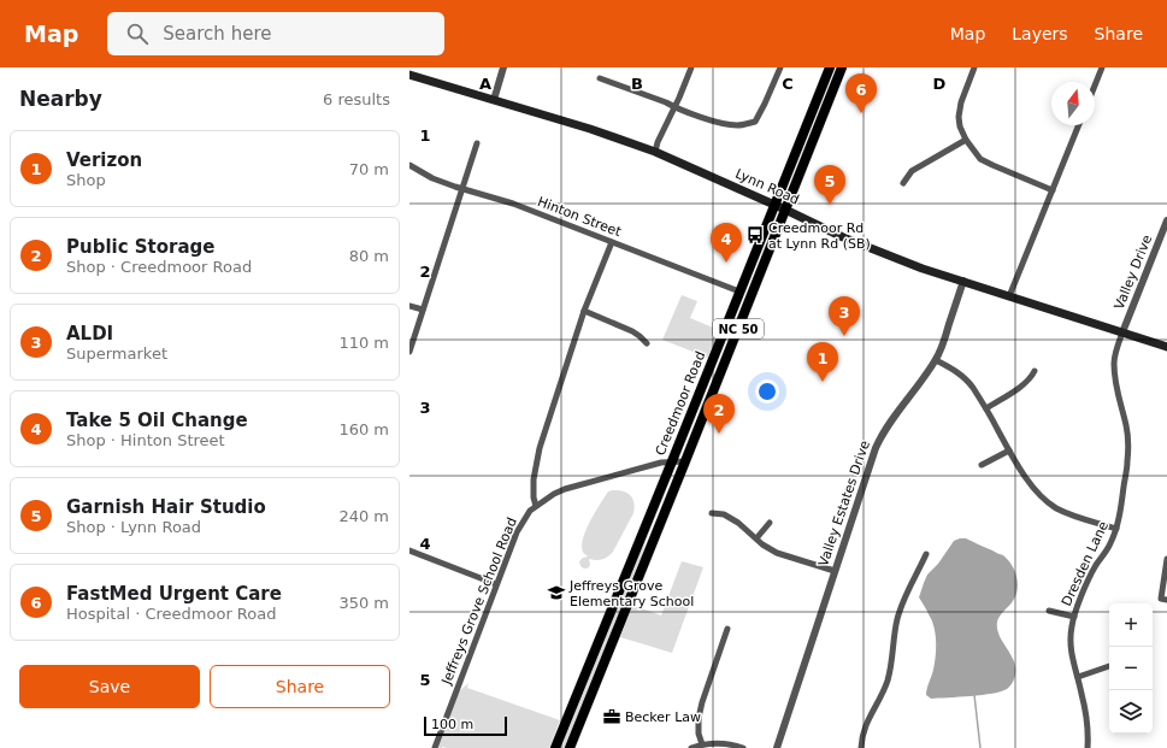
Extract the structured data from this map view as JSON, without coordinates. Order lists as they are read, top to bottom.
{
  "streets": {
    "main road": ["Lynn Road", "NC 50", "Creedmoor Road"],
    "street": [
      "Hinton Street",
      "Valley Drive",
      "Valley Estates Drive",
      "Dresden Lane",
      "Jeffreys Grove School Road"
    ]
  },
  "crossings": [
    ["Lynn Road", "Valley Drive"],
    ["Lynn Road", "Creedmoor Road"],
    ["Lynn Road", "Valley Estates Drive"],
    ["Lynn Road", "Dresden Lane"],
    ["Hinton Street", "Creedmoor Road"],
    ["Valley Drive", "Dresden Lane"],
    ["Creedmoor Road", "Jeffreys Grove School Road"]
  ],
  "places": {
    "bus stop": ["Creedmoor Rd at Lynn Rd (SB)"],
    "school or university": ["Jeffreys Grove Elementary School"],
    "office": ["Becker Law"]
  },
  "scale_bar": "100 m",
  "north": "top",
  "page": {
    "header": "Map",
    "search": "Search here",
    "nav": ["Map", "Layers", "Share"],
    "heading": ["Nearby", "6 results"],
    "pins": [
      "6",
      "5",
      "4",
      "3",
      "1",
      "2"
    ],
    "list": [
      {
        "mark": "1",
        "name": "Verizon",
        "note": "Shop",
        "value": "70 m"
      },
      {
        "mark": "2",
        "name": "Public Storage",
        "note": "Shop · Creedmoor Road",
        "value": "80 m"
      },
      {
        "mark": "3",
        "name": "ALDI",
        "note": "Supermarket",
        "value": "110 m"
      },
      {
        "mark": "4",
        "name": "Take 5 Oil Change",
        "note": "Shop · Hinton Street",
        "value": "160 m"
      },
      {
        "mark": "5",
        "name": "Garnish Hair Studio",
        "note": "Shop · Lynn Road",
        "value": "240 m"
      },
      {
        "mark": "6",
        "name": "FastMed Urgent Care",
        "note": "Hospital · Creedmoor Road",
        "value": "350 m"
      }
    ],
    "map_buttons": ["+", "−"],
    "buttons": ["Save", "Share"],
    "scale": "100 m"
  },
  "grid": {
    "columns": [
      "A",
      "B",
      "C",
      "D"
    ],
    "rows": [
      "1",
      "2",
      "3",
      "4",
      "5"
    ]
  }
}
